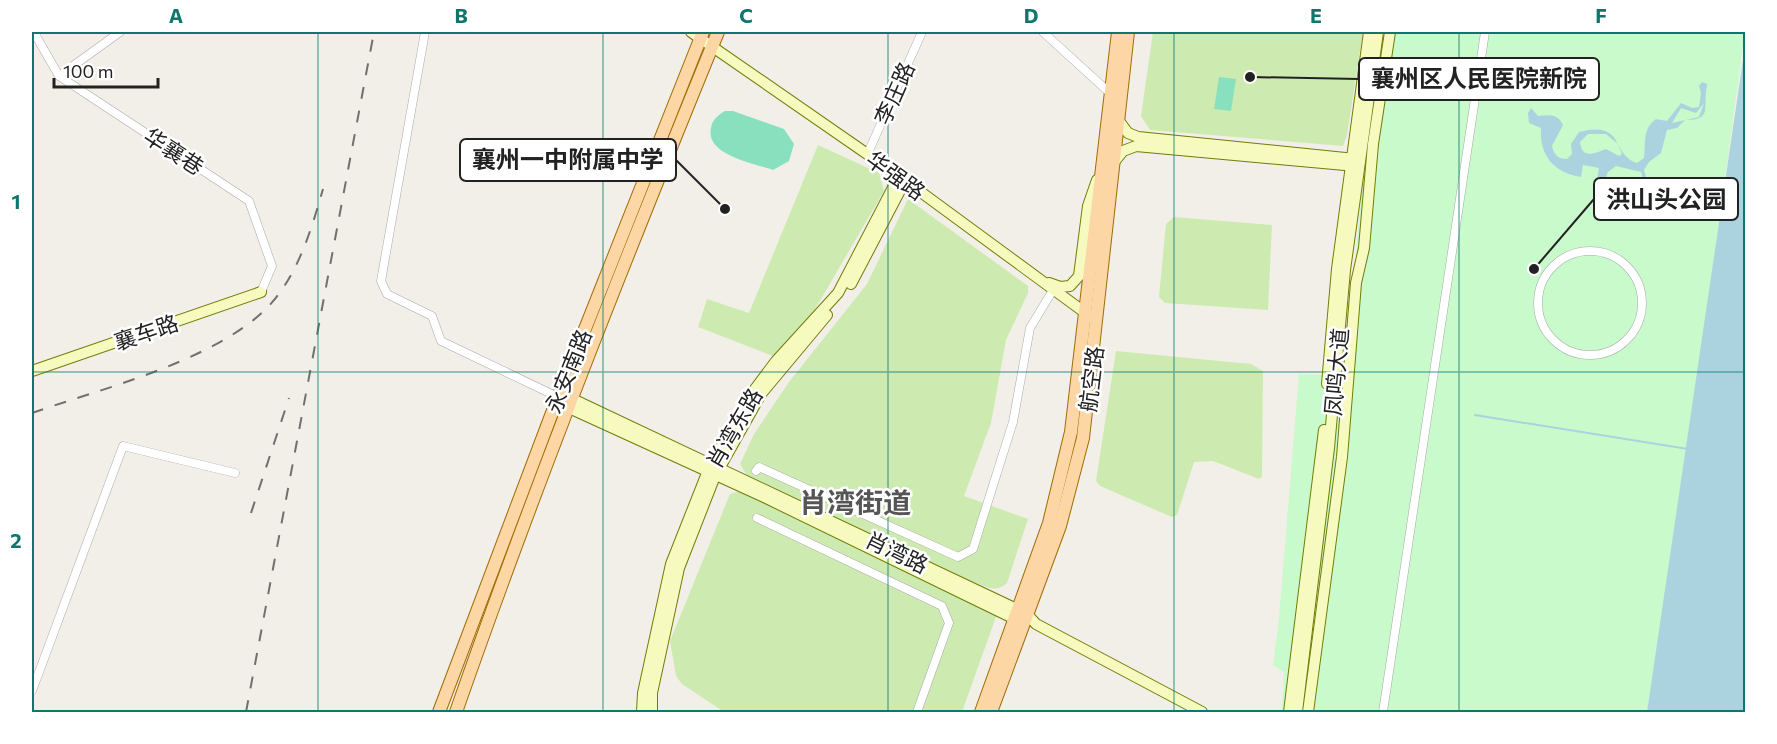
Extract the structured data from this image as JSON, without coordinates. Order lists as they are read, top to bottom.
{
  "streets": {
    "main road": ["永安南路", "航空路"],
    "street": [
      "李庄路",
      "华襄巷",
      "华强路",
      "襄车路",
      "凤鸣大道",
      "肖湾东路",
      "肖湾路"
    ]
  },
  "crossings": [
    ["李庄路", "华强路"],
    ["华襄巷", "襄车路"],
    ["华强路", "永安南路"],
    ["华强路", "航空路"],
    ["华强路", "肖湾东路"],
    ["永安南路", "肖湾路"],
    ["航空路", "肖湾路"],
    ["肖湾东路", "肖湾路"]
  ],
  "districts": ["肖湾街道"],
  "places": ["襄州区人民医院新院", "襄州一中附属中学", "洪山头公园"],
  "scale_bar": "100 m",
  "grid": {
    "columns": [
      "A",
      "B",
      "C",
      "D",
      "E",
      "F"
    ],
    "rows": ["1", "2"]
  }
}
